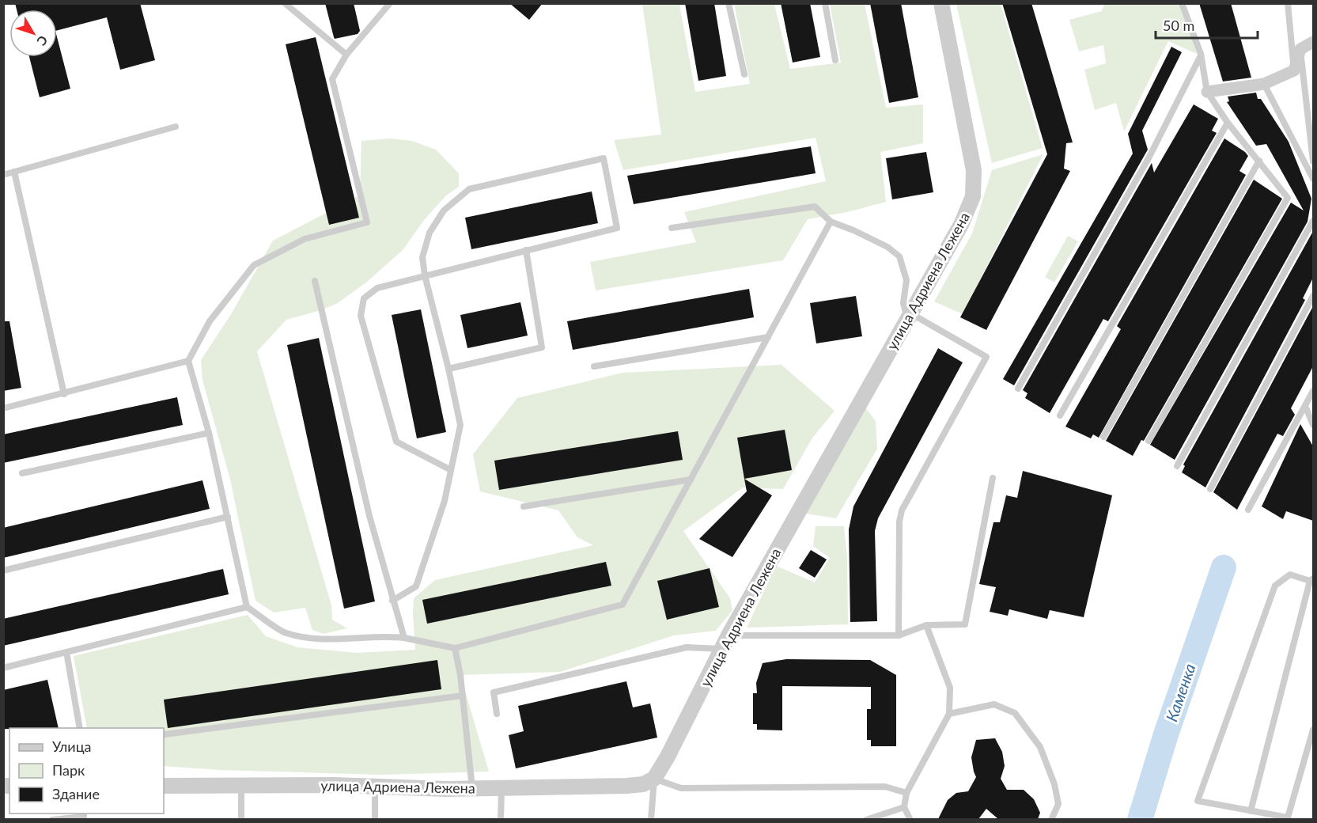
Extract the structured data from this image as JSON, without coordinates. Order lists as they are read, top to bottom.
{
  "streets": {
    "street": ["улица Адриена Лежена"]
  },
  "water": ["Каменка"],
  "legend": ["Улица", "Парк", "Здание"],
  "scale_bar": "50 m",
  "north": "bottom right"
}
